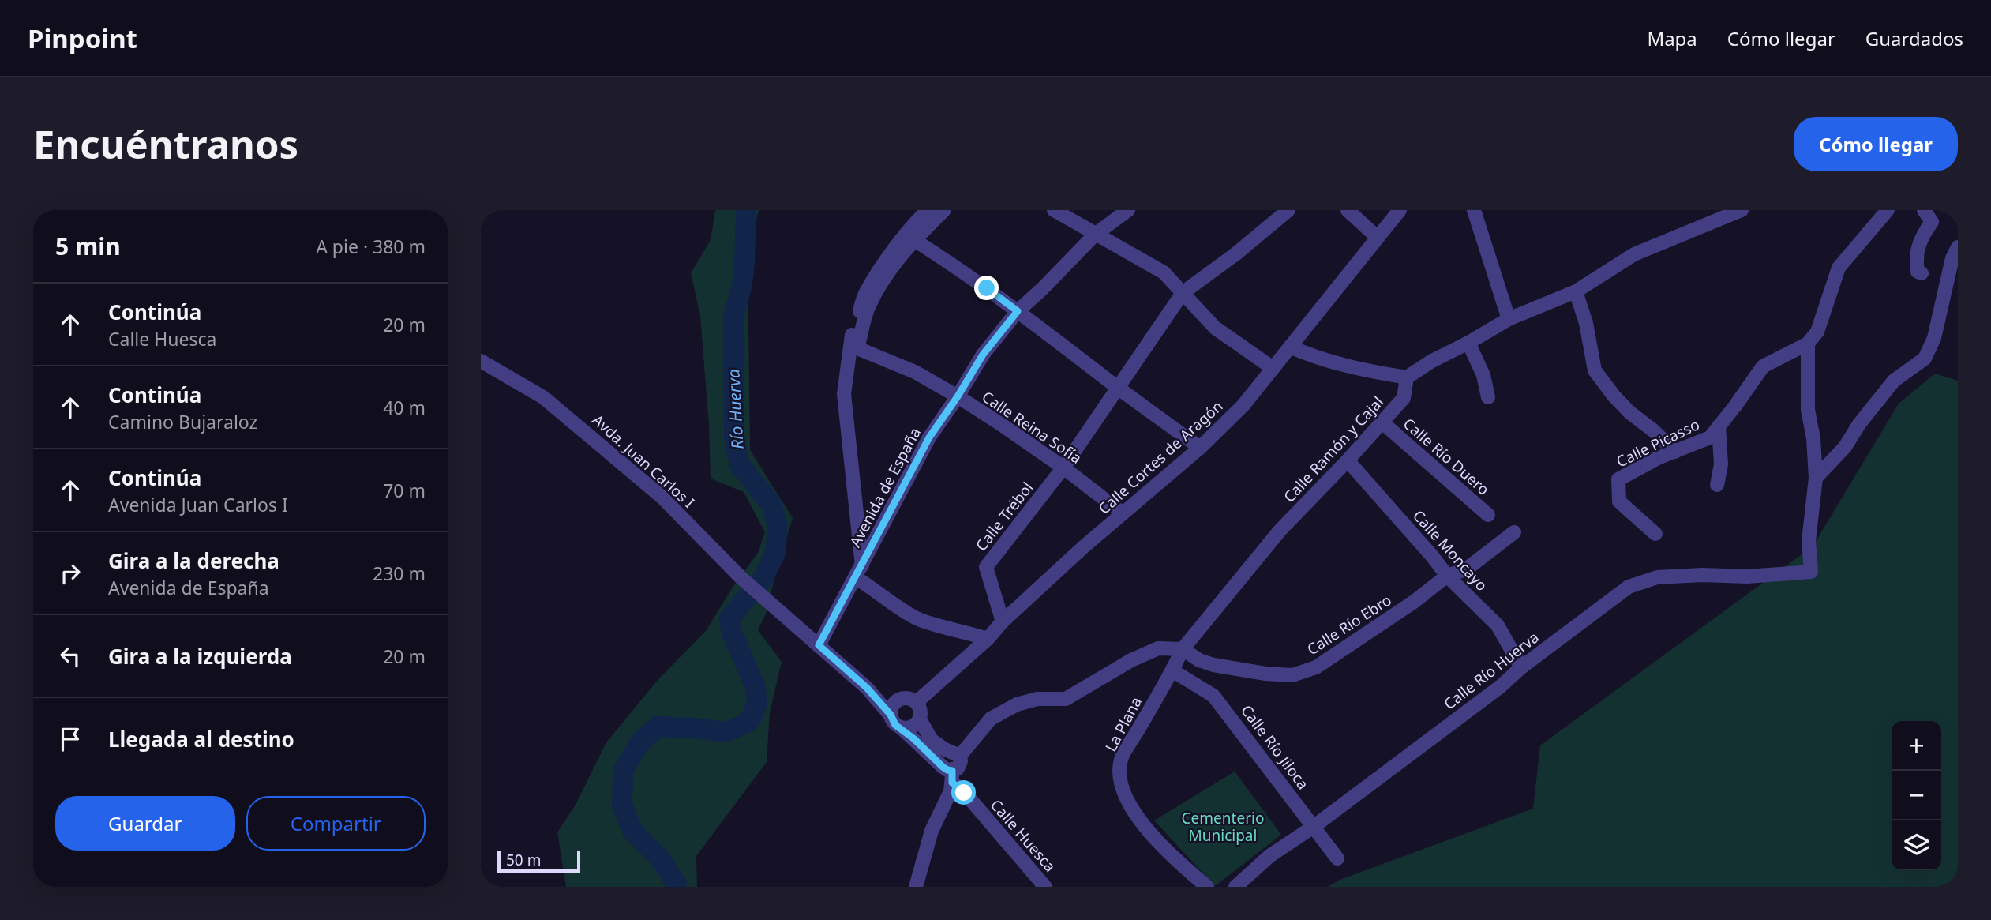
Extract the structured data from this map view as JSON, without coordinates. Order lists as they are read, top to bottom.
{
  "streets": {
    "street": [
      "Calle Reina Sofía",
      "Calle Picasso",
      "Calle Ramón y Cajal",
      "Calle Río Duero",
      "Calle Cortes de Aragón",
      "Avda. Juan Carlos I",
      "Avenida de España",
      "Calle Trébol",
      "Calle Moncayo",
      "Calle Río Ebro",
      "Calle Río Huerva",
      "La Plana",
      "Calle Río Jiloca",
      "Calle Huesca"
    ]
  },
  "crossings": [
    ["Calle Reina Sofía", "Calle Cortes de Aragón"],
    ["Calle Reina Sofía", "Avenida de España"],
    ["Calle Reina Sofía", "Calle Trébol"],
    ["Calle Ramón y Cajal", "Calle Río Duero"],
    ["Calle Ramón y Cajal", "Calle Moncayo"],
    ["Calle Ramón y Cajal", "Calle Río Ebro"],
    ["Calle Ramón y Cajal", "La Plana"],
    ["Calle Cortes de Aragón", "Calle Trébol"],
    ["Calle Cortes de Aragón", "Calle Huesca"],
    ["Avda. Juan Carlos I", "Avenida de España"],
    ["Calle Moncayo", "Calle Río Ebro"],
    ["Calle Moncayo", "Calle Río Huerva"],
    ["Calle Río Ebro", "La Plana"],
    ["Calle Río Huerva", "Calle Río Jiloca"],
    ["La Plana", "Calle Río Jiloca"]
  ],
  "water": ["Río Huerva"],
  "parks": ["Cementerio Municipal"],
  "scale_bar": "50 m",
  "page": {
    "header": "Pinpoint",
    "nav": ["Mapa", "Cómo llegar", "Guardados"],
    "buttons": [
      "Cómo llegar",
      ["Guardar", "Compartir"]
    ],
    "title": "Encuéntranos",
    "heading": ["5 min", "A pie · 380 m"],
    "list": [
      ["Continúa", "Calle Huesca", "20 m"],
      ["Continúa", "Camino Bujaraloz", "40 m"],
      ["Continúa", "Avenida Juan Carlos I", "70 m"],
      ["Gira a la derecha", "Avenida de España", "230 m"],
      ["Gira a la izquierda", "20 m"],
      "Llegada al destino"
    ],
    "map_buttons": ["+", "−"],
    "scale": "50 m"
  }
}
